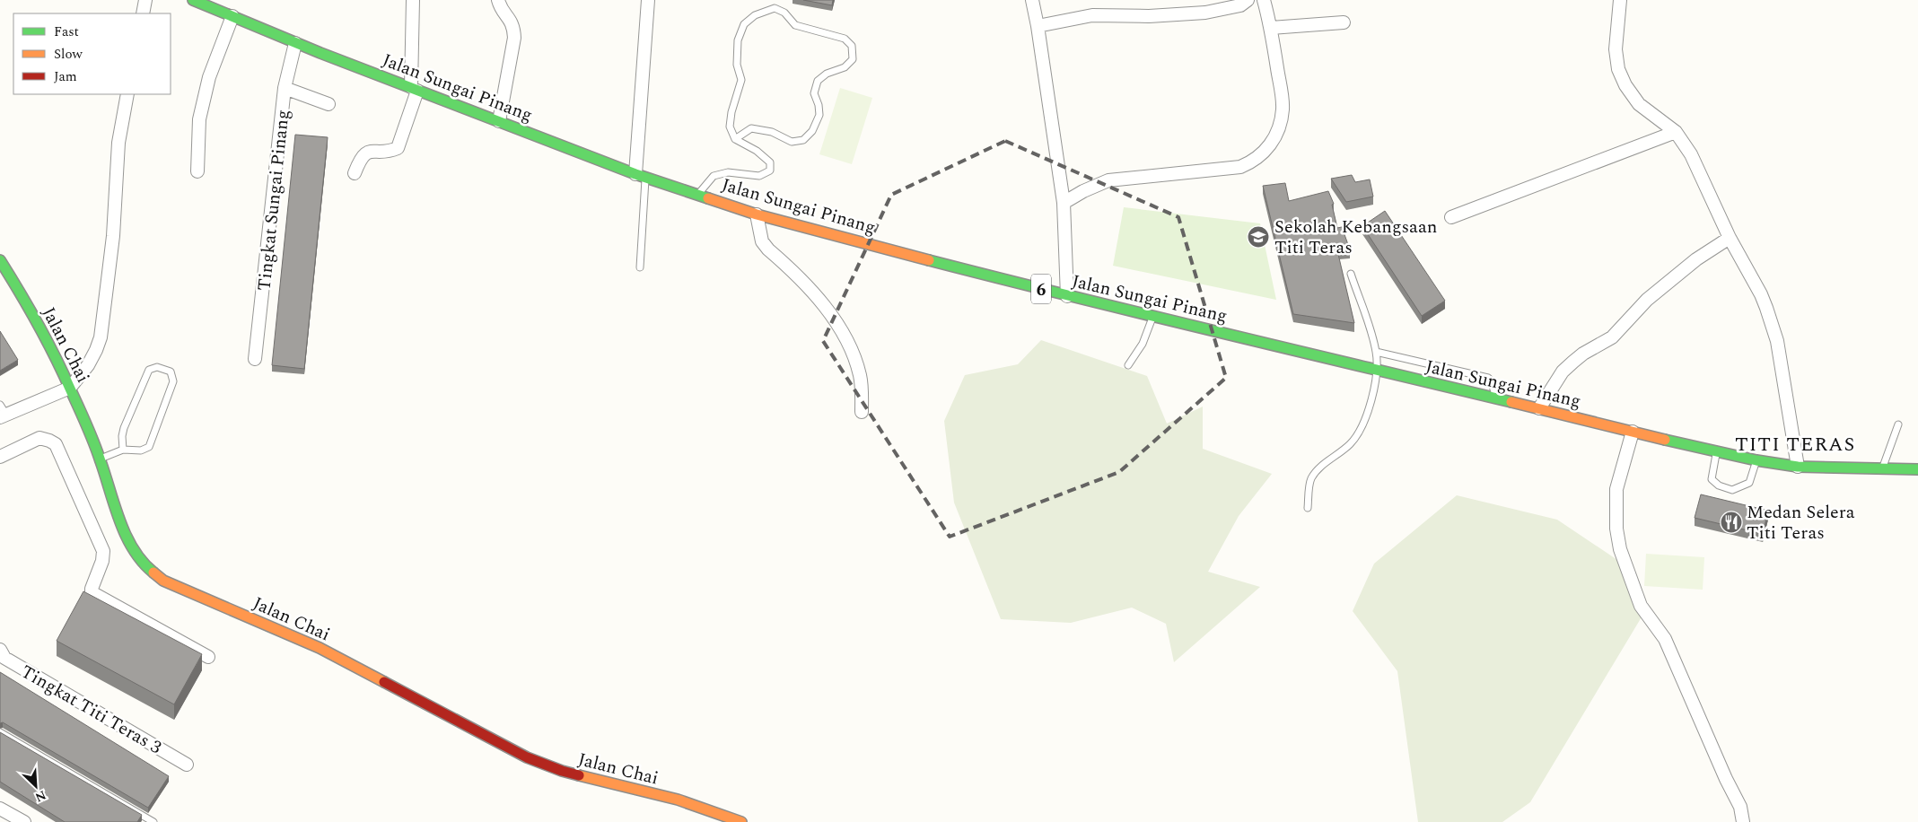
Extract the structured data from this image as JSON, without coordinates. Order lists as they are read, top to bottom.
{
  "streets": {
    "main road": ["Jalan Sungai Pinang", "6", "Jalan Chai"],
    "street": ["Tingkat Sungai Pinang", "Tingkat Titi Teras 3"]
  },
  "crossings": [
    ["Jalan Sungai Pinang", "Tingkat Sungai Pinang"]
  ],
  "districts": ["TITI TERAS"],
  "places": {
    "school or university": ["Sekolah Kebangsaan Titi Teras"],
    "restaurant": ["Medan Selera Titi Teras"]
  },
  "legend": ["Fast", "Slow", "Jam"],
  "north": "bottom right"
}
